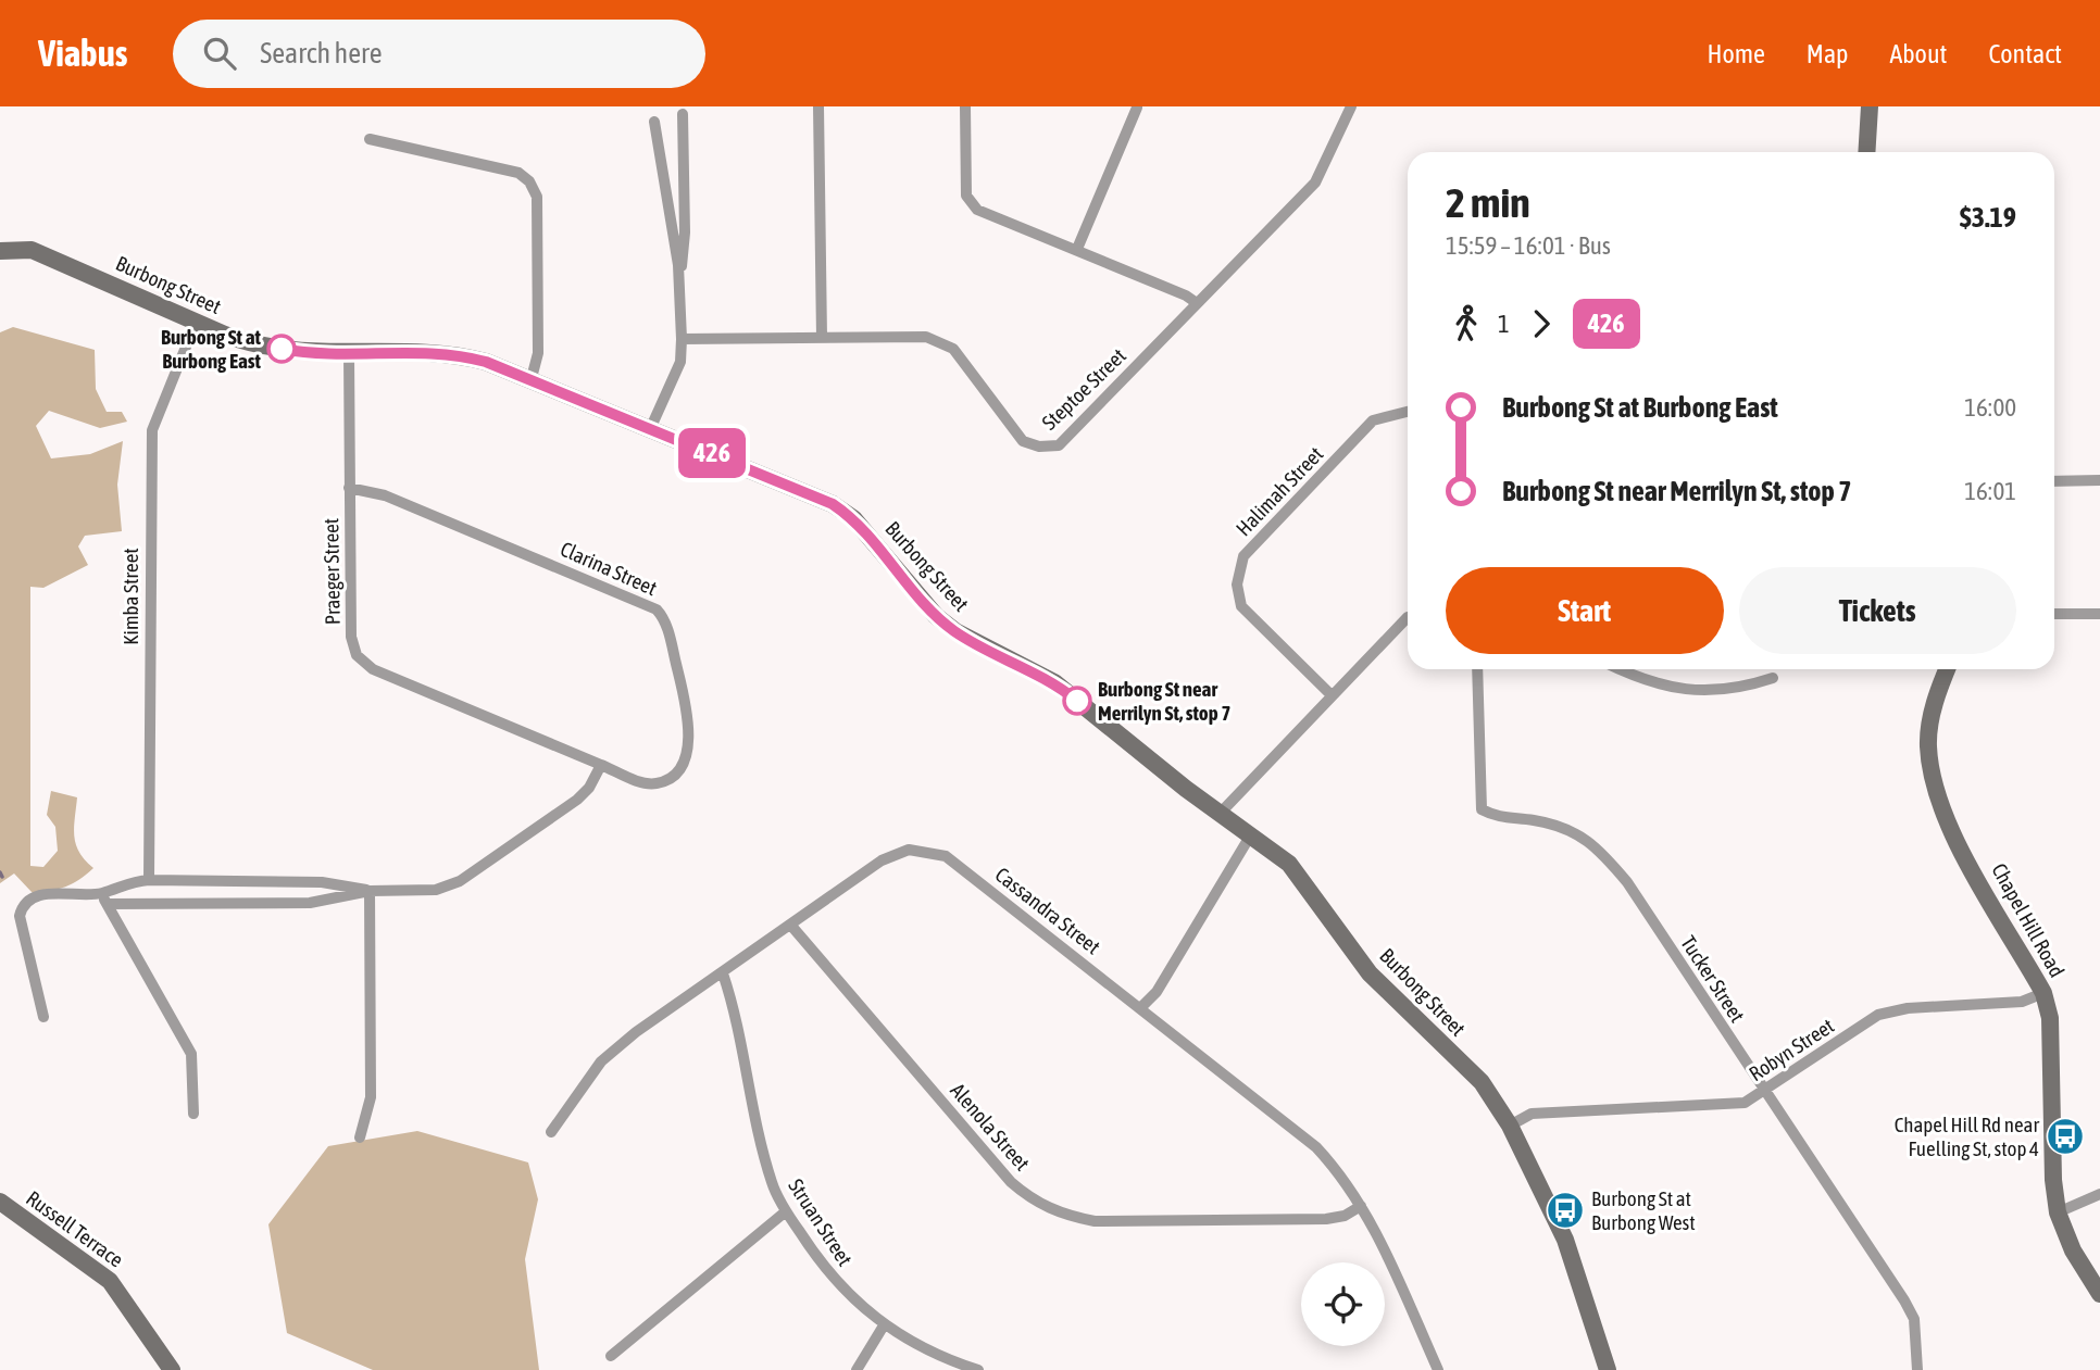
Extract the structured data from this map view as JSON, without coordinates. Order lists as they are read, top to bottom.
{
  "streets": {
    "street": [
      "Burbong Street",
      "Steptoe Street",
      "Halimah Street",
      "Clarina Street",
      "Praeger Street",
      "Kimba Street",
      "Cassandra Street",
      "Chapel Hill Road",
      "Tucker Street",
      "Robyn Street",
      "Alenola Street",
      "Struan Street",
      "Russell Terrace"
    ]
  },
  "crossings": [
    ["Burbong Street", "Praeger Street"],
    ["Burbong Street", "Kimba Street"],
    ["Burbong Street", "Robyn Street"],
    ["Clarina Street", "Praeger Street"],
    ["Cassandra Street", "Alenola Street"],
    ["Cassandra Street", "Struan Street"],
    ["Chapel Hill Road", "Robyn Street"],
    ["Tucker Street", "Robyn Street"]
  ],
  "places": {
    "other": ["Burbong St at Burbong East", "Burbong St near Merrilyn St, stop 7"],
    "bus stop": ["Chapel Hill Rd near Fuelling St, stop 4", "Burbong St at Burbong West"]
  },
  "lines": ["bus line 426"],
  "page": {
    "header": "Viabus",
    "search": "Search here",
    "nav": [
      "Home",
      "Map",
      "About",
      "Contact"
    ],
    "on_map": "426",
    "heading": ["2 min", "15:59 – 16:01 · Bus", "$3.19"],
    "legs": ["1", "426"],
    "list": [
      {
        "name": "Burbong St at Burbong East",
        "value": "16:00"
      },
      {
        "name": "Burbong St near Merrilyn St, stop 7",
        "value": "16:01"
      }
    ],
    "buttons": ["Start", "Tickets"]
  }
}
